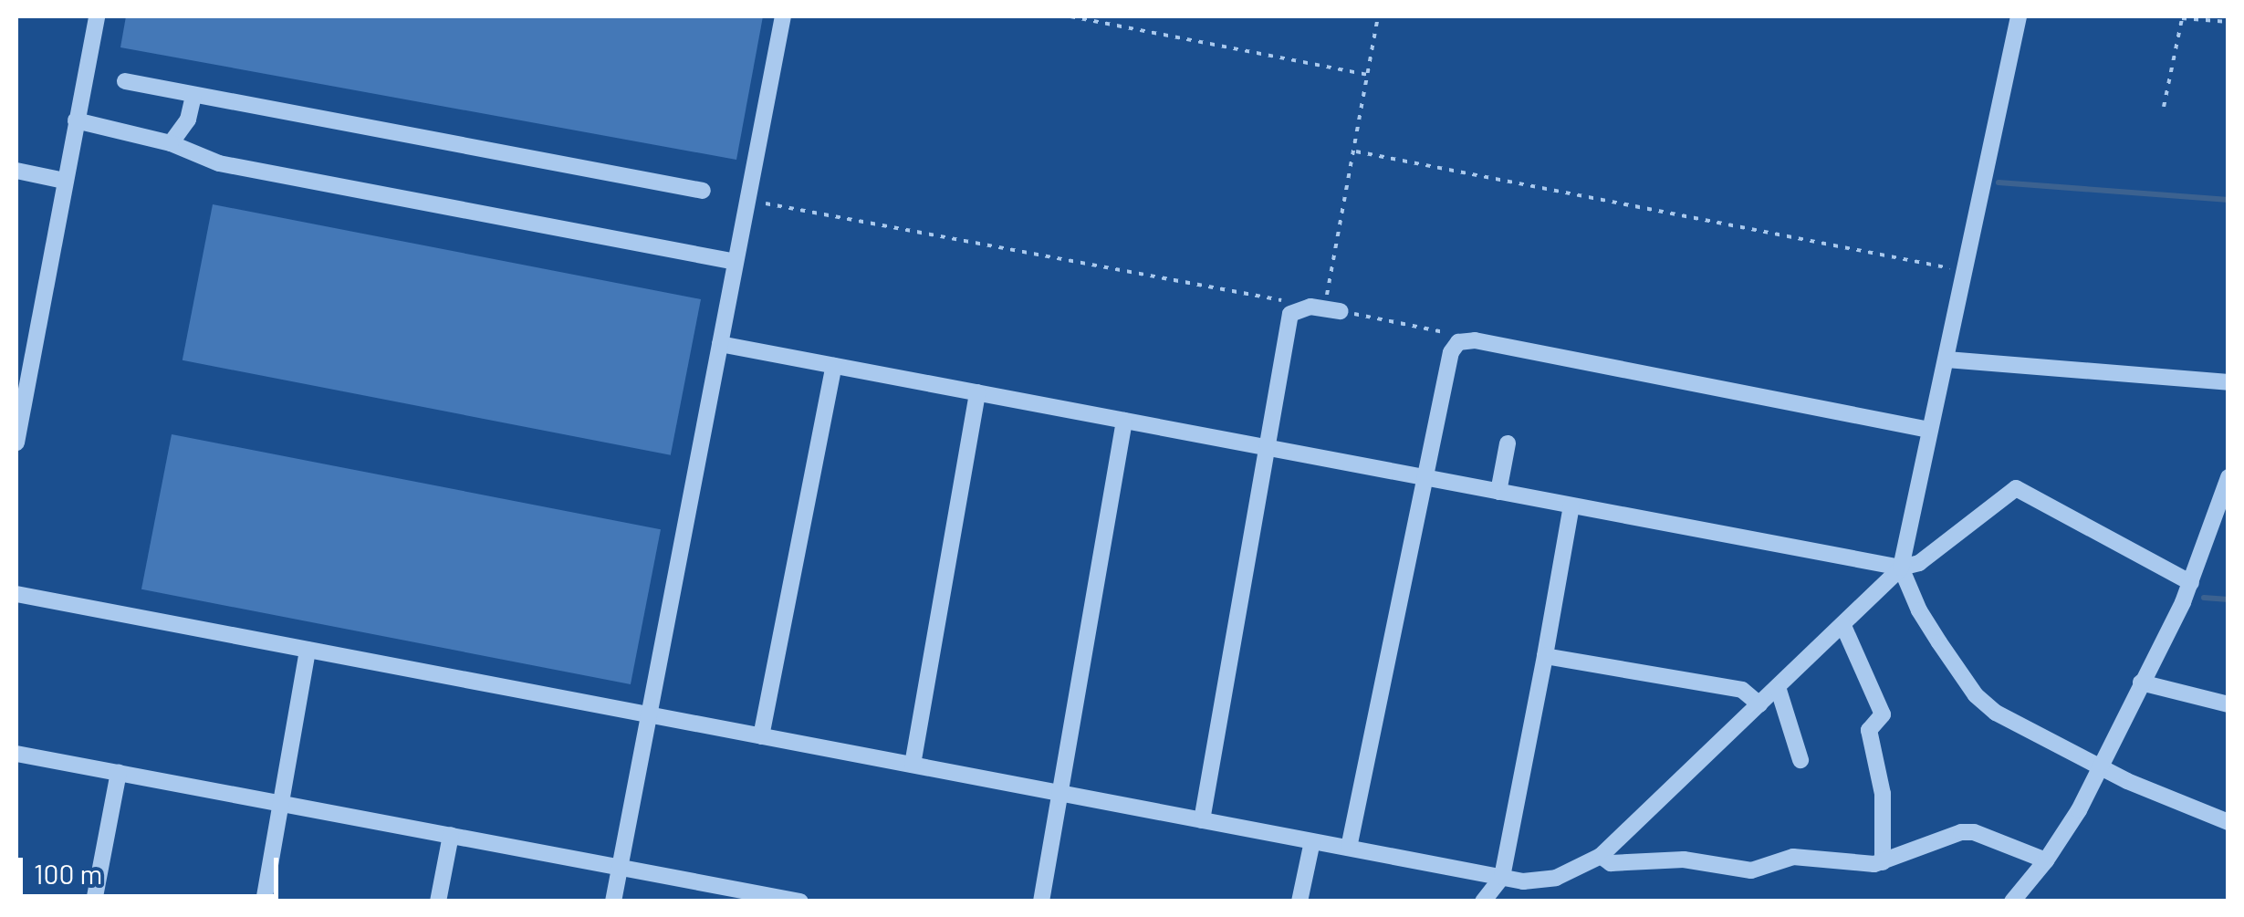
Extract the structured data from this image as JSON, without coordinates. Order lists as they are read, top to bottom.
{
  "scale_bar": "100 m"
}
